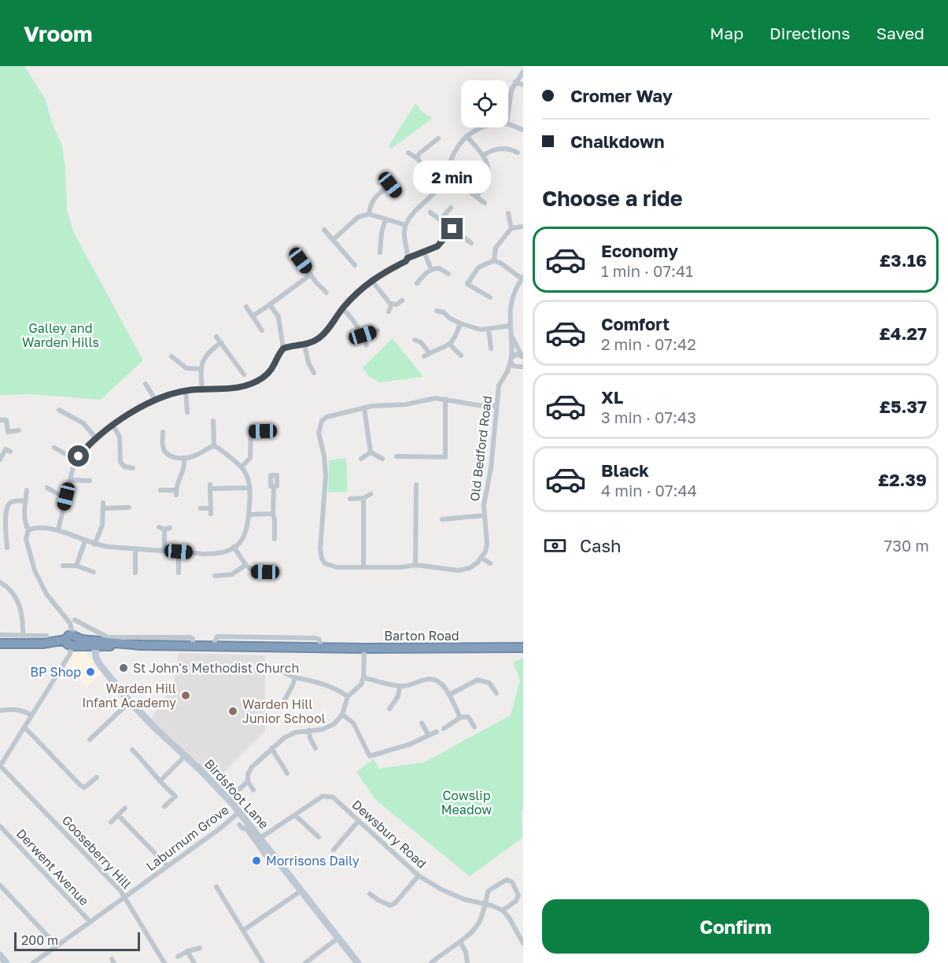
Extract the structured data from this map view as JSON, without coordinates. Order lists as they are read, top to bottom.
{
  "streets": {
    "highway": ["Barton Road"],
    "street": [
      "Old Bedford Road",
      "Birdsfoot Lane",
      "Dewsbury Road",
      "Laburnum Grove",
      "Gooseberry Hill",
      "Derwent Avenue"
    ]
  },
  "crossings": [
    ["Barton Road", "Birdsfoot Lane"],
    ["Birdsfoot Lane", "Dewsbury Road"],
    ["Birdsfoot Lane", "Laburnum Grove"],
    ["Laburnum Grove", "Gooseberry Hill"],
    ["Laburnum Grove", "Derwent Avenue"]
  ],
  "parks": ["Galley and Warden Hills", "Cowslip Meadow"],
  "places": [
    "St John's Methodist Church",
    "BP Shop",
    "Warden Hill Infant Academy",
    "Warden Hill Junior School",
    "Morrisons Daily"
  ],
  "scale_bar": "200 m",
  "page": {
    "header": "Vroom",
    "nav": ["Map", "Directions", "Saved"],
    "banner": ["Cromer Way", "Chalkdown"],
    "bubble": "2 min",
    "heading": "Choose a ride",
    "list": [
      {
        "name": "Economy",
        "note": "1 min · 07:41",
        "value": "£3.16"
      },
      {
        "name": "Comfort",
        "note": "2 min · 07:42",
        "value": "£4.27"
      },
      {
        "name": "XL",
        "note": "3 min · 07:43",
        "value": "£5.37"
      },
      {
        "name": "Black",
        "note": "4 min · 07:44",
        "value": "£2.39"
      }
    ],
    "pay": ["Cash", "730 m"],
    "buttons": "Confirm",
    "scale": "200 m"
  }
}
